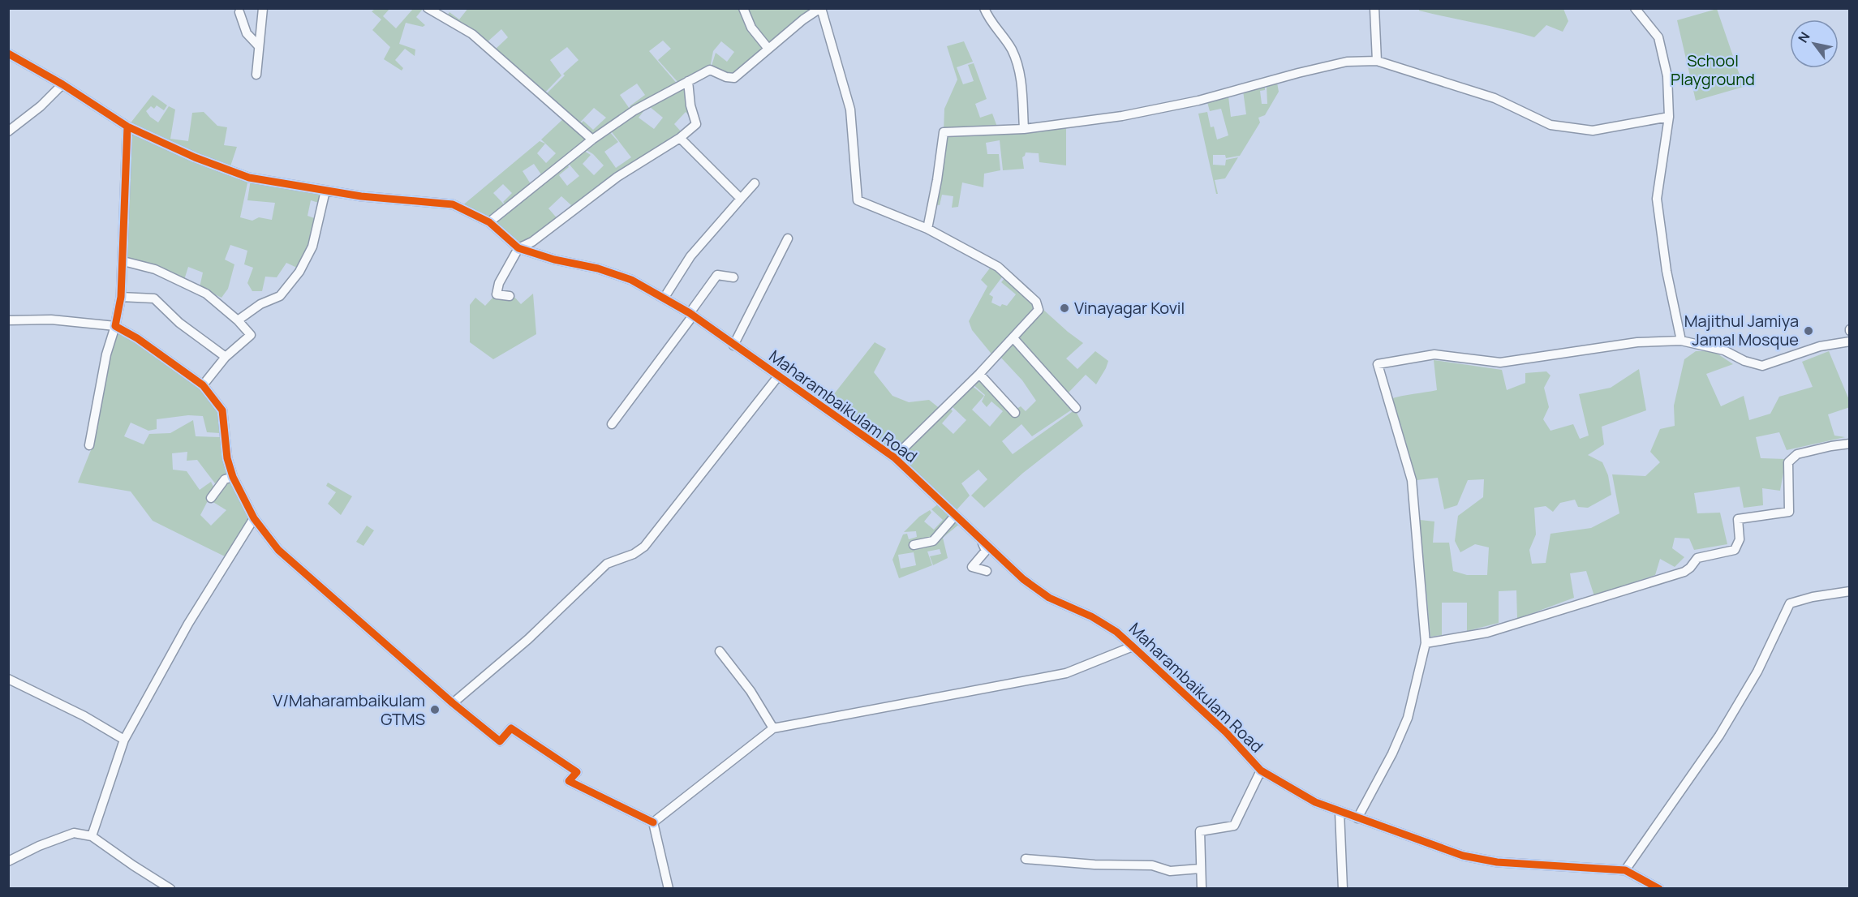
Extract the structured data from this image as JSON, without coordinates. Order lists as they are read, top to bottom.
{
  "streets": {
    "street": ["Maharambaikulam Road"]
  },
  "parks": ["School Playground"],
  "places": ["Vinayagar Kovil", "Majithul Jamiya Jamal Mosque", "V/Maharambaikulam GTMS"],
  "north": "top left"
}
